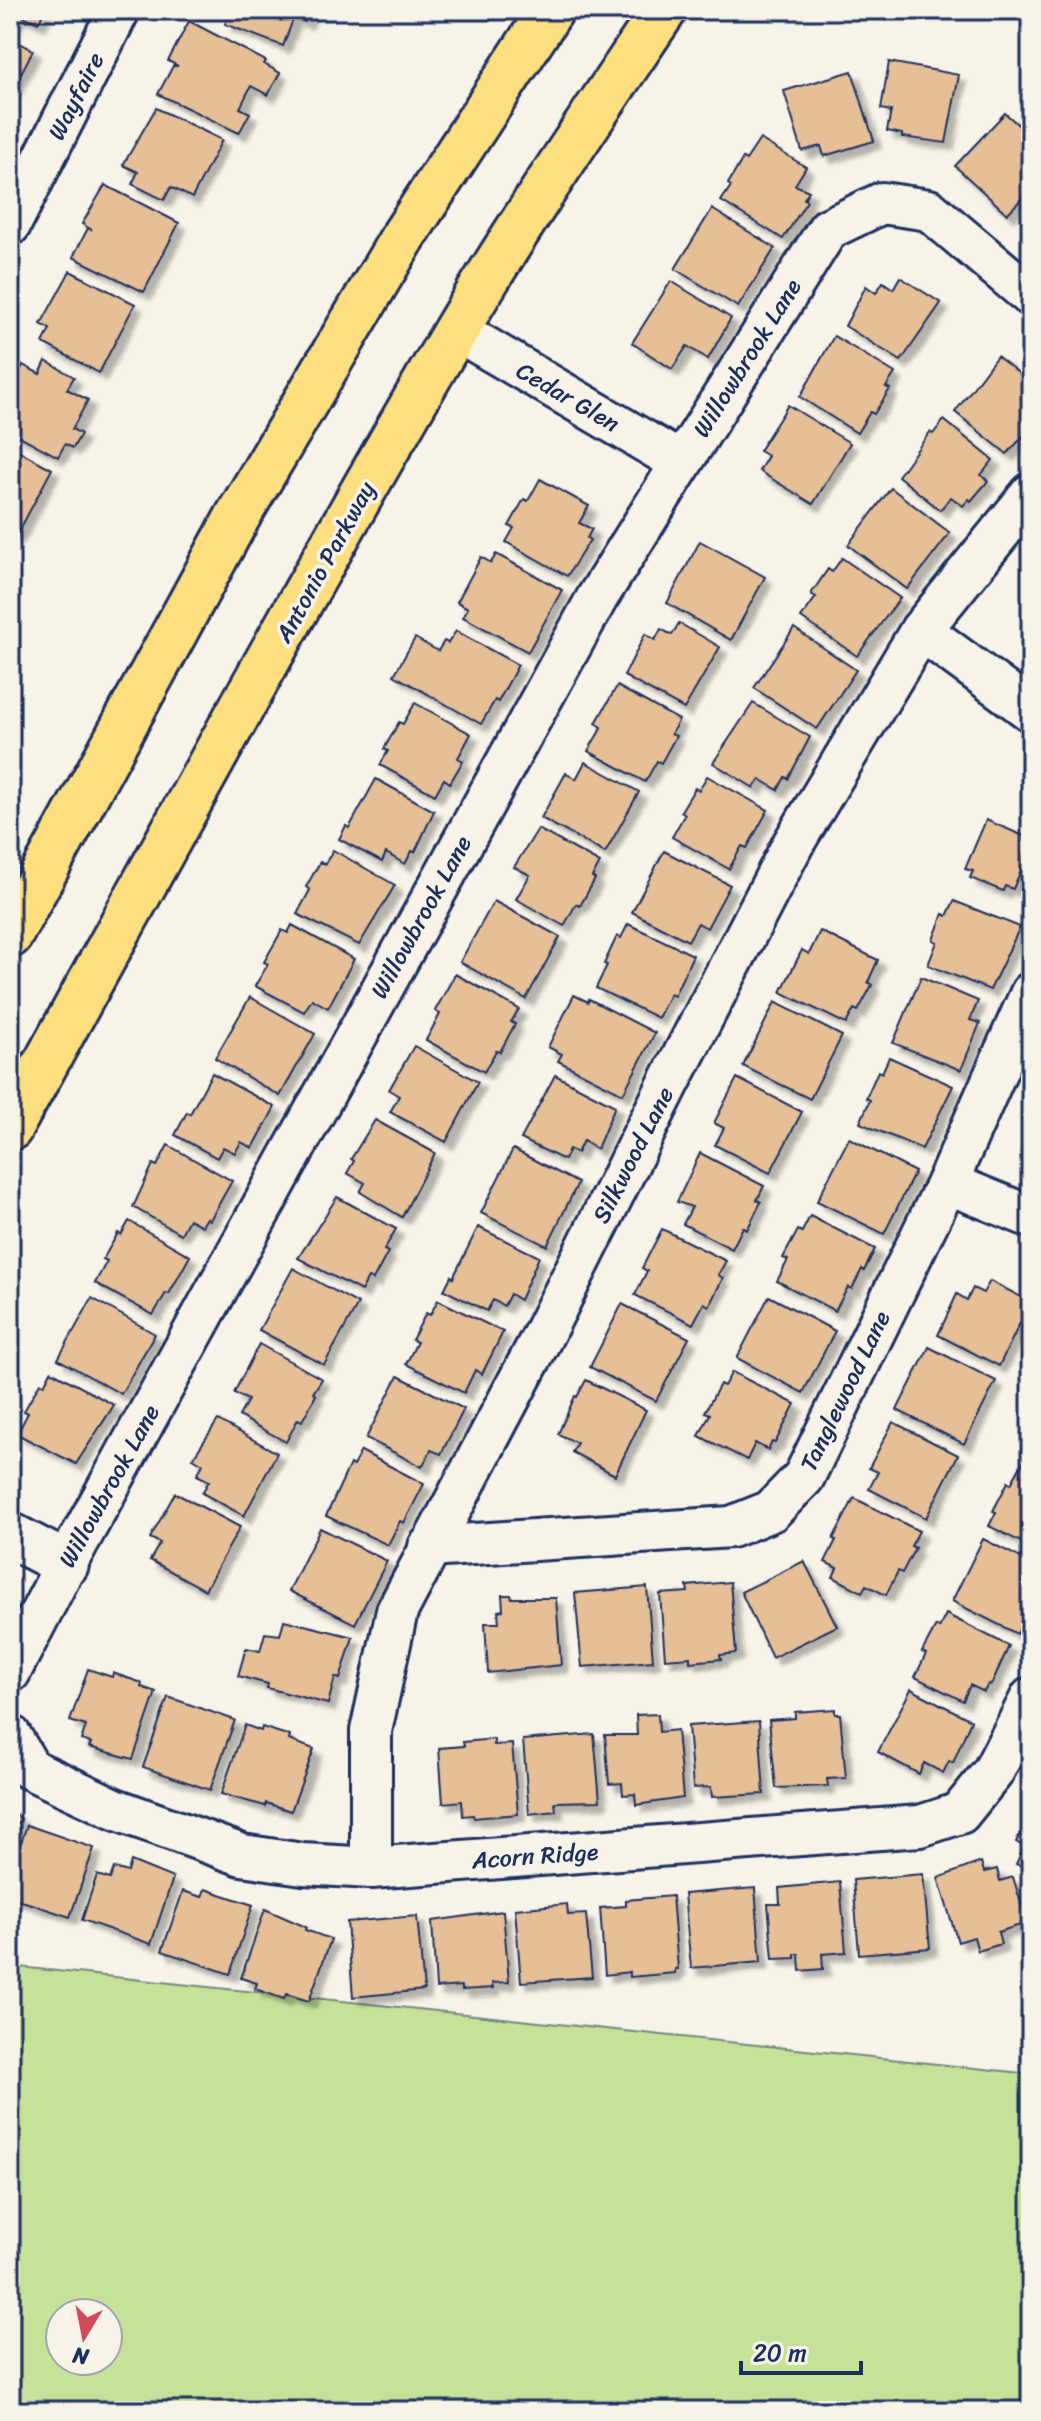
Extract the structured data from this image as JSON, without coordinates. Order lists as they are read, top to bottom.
{
  "streets": {
    "main road": ["Antonio Parkway"],
    "street": [
      "Wayfaire",
      "Willowbrook Lane",
      "Cedar Glen",
      "Silkwood Lane",
      "Tanglewood Lane",
      "Acorn Ridge"
    ]
  },
  "crossings": [
    ["Willowbrook Lane", "Cedar Glen"],
    ["Cedar Glen", "Antonio Parkway"],
    ["Silkwood Lane", "Tanglewood Lane"],
    ["Silkwood Lane", "Acorn Ridge"]
  ],
  "scale_bar": "20 m",
  "north": "bottom"
}
